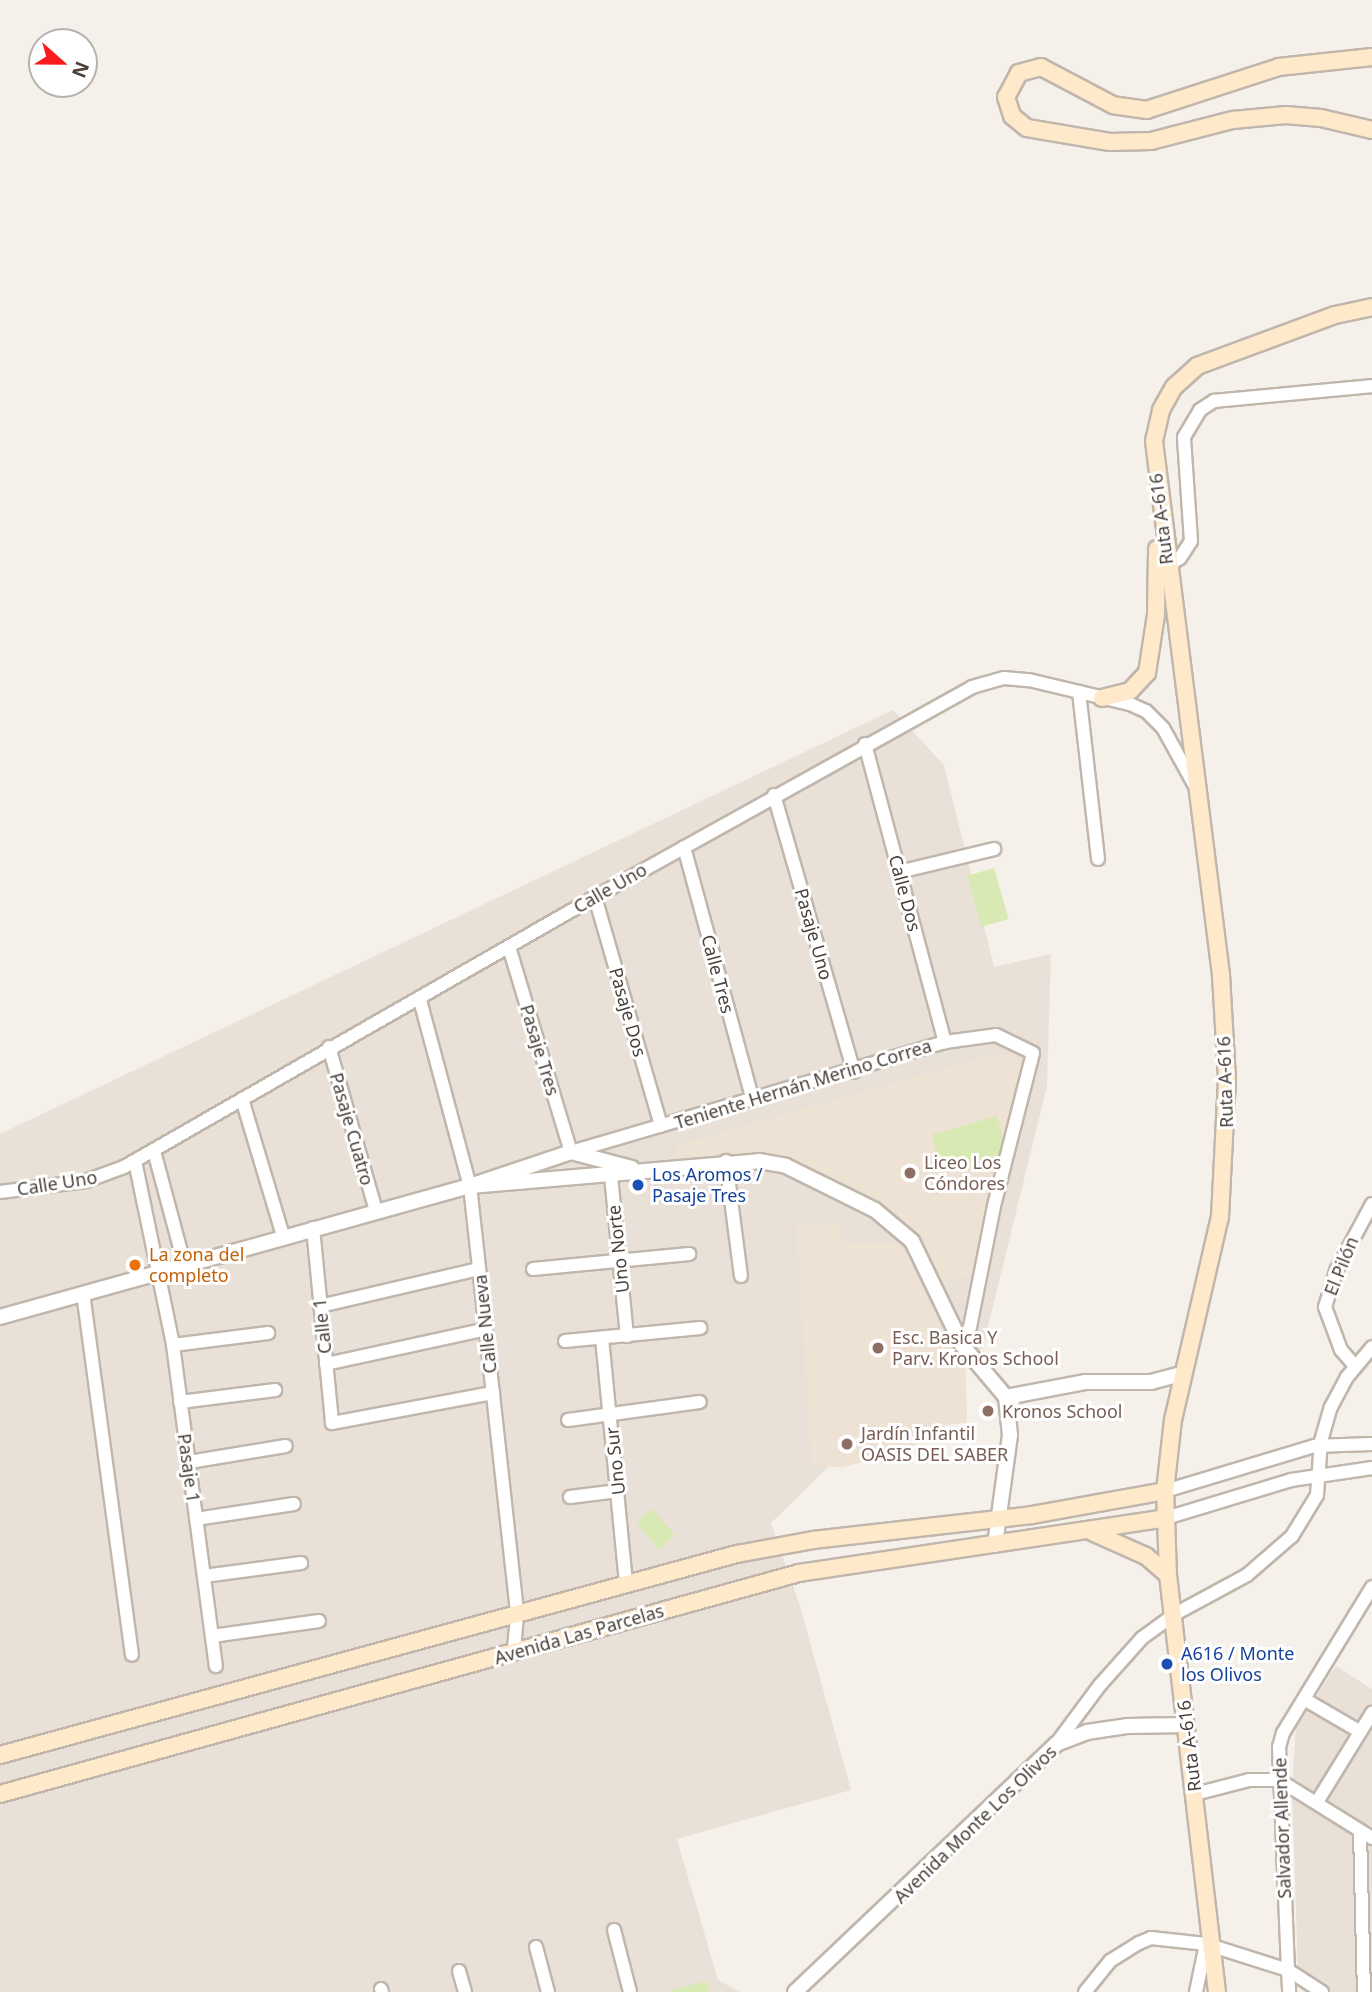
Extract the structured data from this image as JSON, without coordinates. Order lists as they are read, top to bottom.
{
  "streets": {
    "main road": ["Ruta A-616", "Avenida Las Parcelas"],
    "street": [
      "Calle Uno",
      "Calle Dos",
      "Pasaje Uno",
      "Calle Tres",
      "Pasaje Dos",
      "Pasaje Tres",
      "Teniente Hernán Merino Correa",
      "Pasaje Cuatro",
      "Uno Norte",
      "El Pilón",
      "Calle Nueva",
      "Calle 1",
      "Uno Sur",
      "Pasaje 1",
      "Avenida Monte Los Olivos",
      "Salvador Allende"
    ]
  },
  "crossings": [
    ["Ruta A-616", "Calle Uno"],
    ["Ruta A-616", "Avenida Las Parcelas"],
    ["Ruta A-616", "Avenida Monte Los Olivos"],
    ["Calle Uno", "Calle Dos"],
    ["Calle Uno", "Pasaje Uno"],
    ["Calle Uno", "Calle Tres"],
    ["Calle Uno", "Pasaje Dos"],
    ["Calle Uno", "Pasaje Tres"],
    ["Calle Uno", "Pasaje Cuatro"],
    ["Calle Uno", "Calle Nueva"],
    ["Calle Uno", "Pasaje 1"],
    ["Calle Dos", "Teniente Hernán Merino Correa"],
    ["Pasaje Uno", "Teniente Hernán Merino Correa"],
    ["Calle Tres", "Teniente Hernán Merino Correa"],
    ["Pasaje Dos", "Teniente Hernán Merino Correa"],
    ["Pasaje Tres", "Teniente Hernán Merino Correa"],
    ["Teniente Hernán Merino Correa", "Pasaje Cuatro"],
    ["Teniente Hernán Merino Correa", "Uno Norte"],
    ["Teniente Hernán Merino Correa", "Calle Nueva"],
    ["Teniente Hernán Merino Correa", "Calle 1"],
    ["Teniente Hernán Merino Correa", "Pasaje 1"],
    ["Calle Nueva", "Calle 1"],
    ["Calle Nueva", "Avenida Las Parcelas"],
    ["Uno Sur", "Avenida Las Parcelas"]
  ],
  "places": [
    "Liceo Los Cóndores",
    "Los Aromos / Pasaje Tres",
    "La zona del completo",
    "Esc. Basica Y Parv. Kronos School",
    "Kronos School",
    "Jardín Infantil OASIS DEL SABER",
    "A616 / Monte los Olivos"
  ],
  "north": "right"
}
